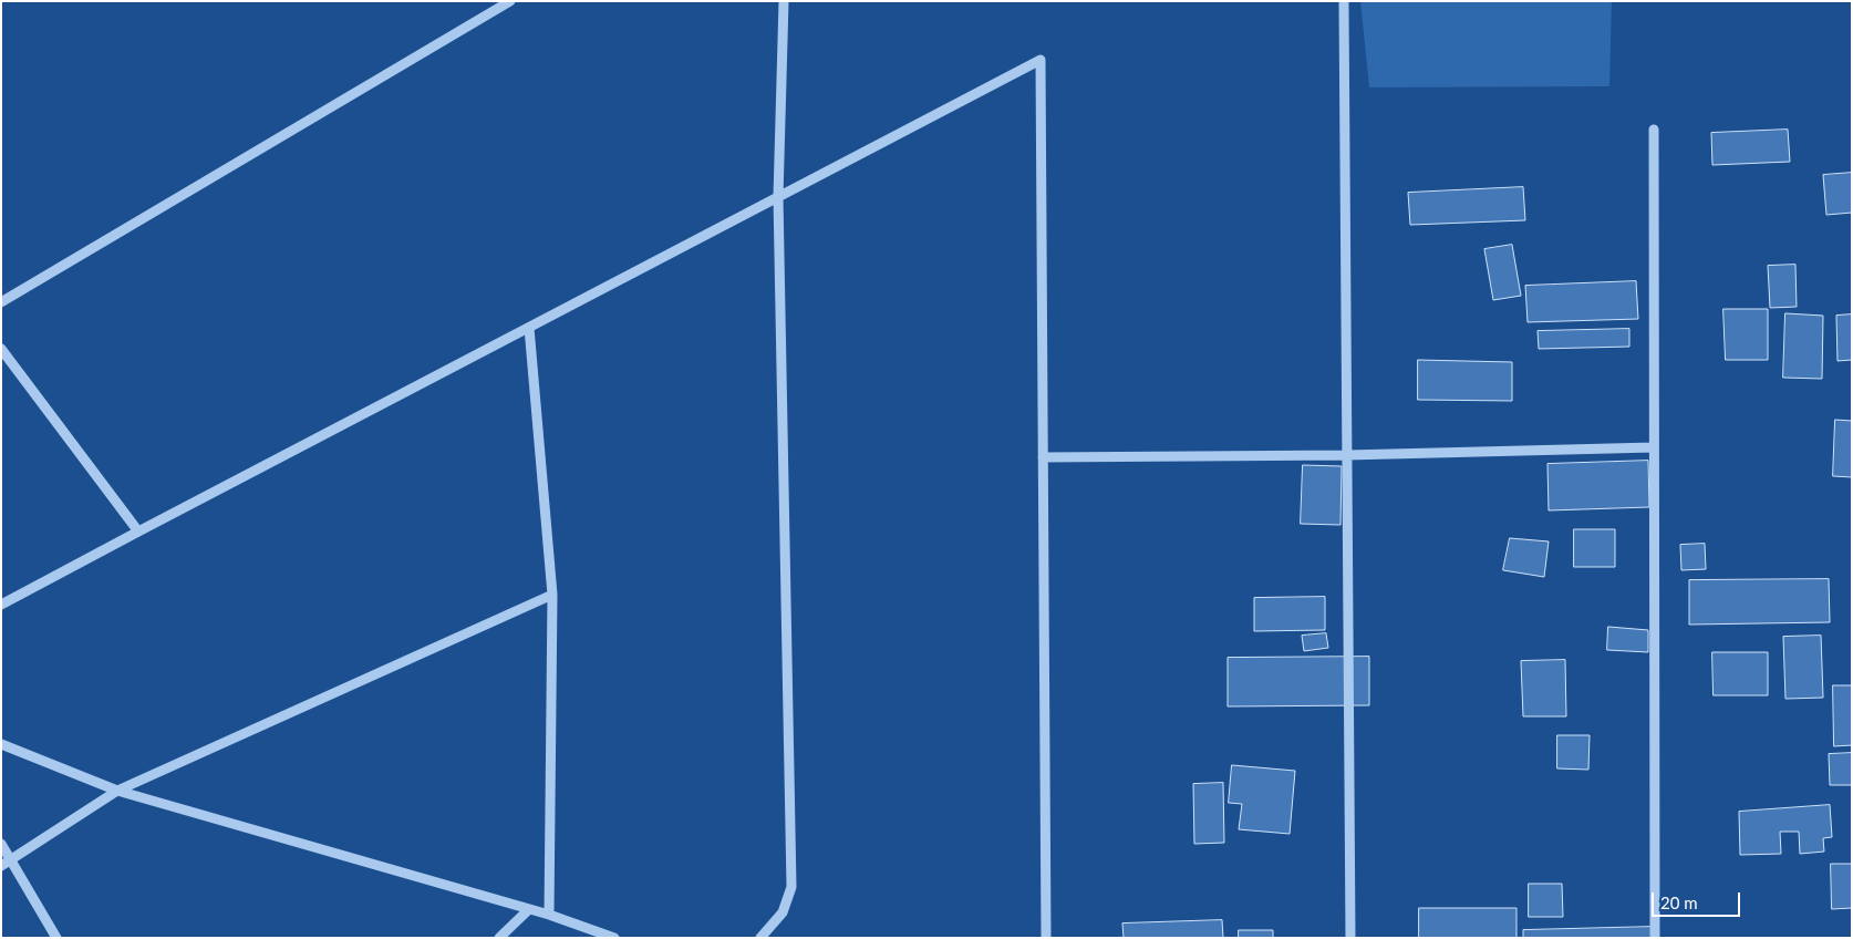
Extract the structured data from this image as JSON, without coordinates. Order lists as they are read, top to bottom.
{
  "scale_bar": "20 m"
}
